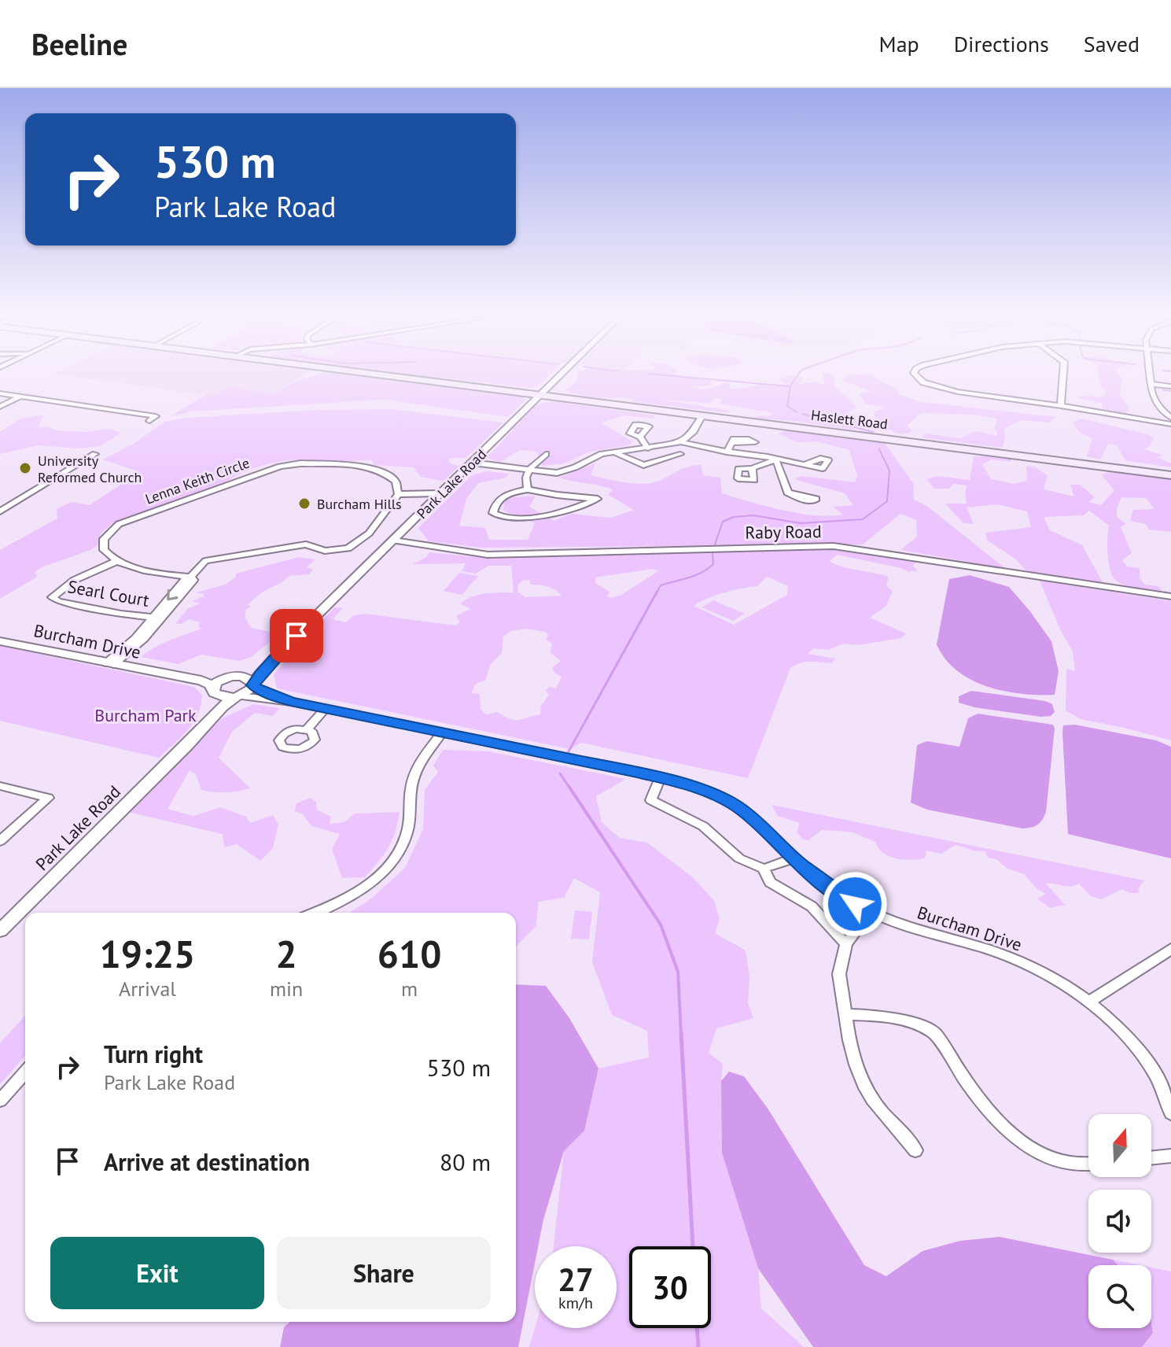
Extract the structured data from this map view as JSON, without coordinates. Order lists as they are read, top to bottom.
{
  "streets": {
    "main road": ["Haslett Road"],
    "street": [
      "Lenna Keith Circle",
      "Park Lake Road",
      "Raby Road",
      "Searl Court",
      "Burcham Drive"
    ]
  },
  "crossings": [
    ["Haslett Road", "Park Lake Road"],
    ["Lenna Keith Circle", "Searl Court"],
    ["Park Lake Road", "Raby Road"],
    ["Park Lake Road", "Burcham Drive"]
  ],
  "parks": ["Burcham Park"],
  "places": ["University Reformed Church", "Burcham Hills"],
  "north": "top",
  "page": {
    "header": "Beeline",
    "nav": ["Map", "Directions", "Saved"],
    "turn": ["530 m", "Park Lake Road"],
    "eta": [
      "19:25",
      "Arrival",
      "2",
      "min",
      "610",
      "m"
    ],
    "list": [
      {
        "name": "Turn right",
        "note": "Park Lake Road",
        "value": "530 m"
      },
      {
        "name": "Arrive at destination",
        "value": "80 m"
      }
    ],
    "buttons": ["Exit", "Share"],
    "speed": "27 km/h",
    "limit": "30"
  }
}
